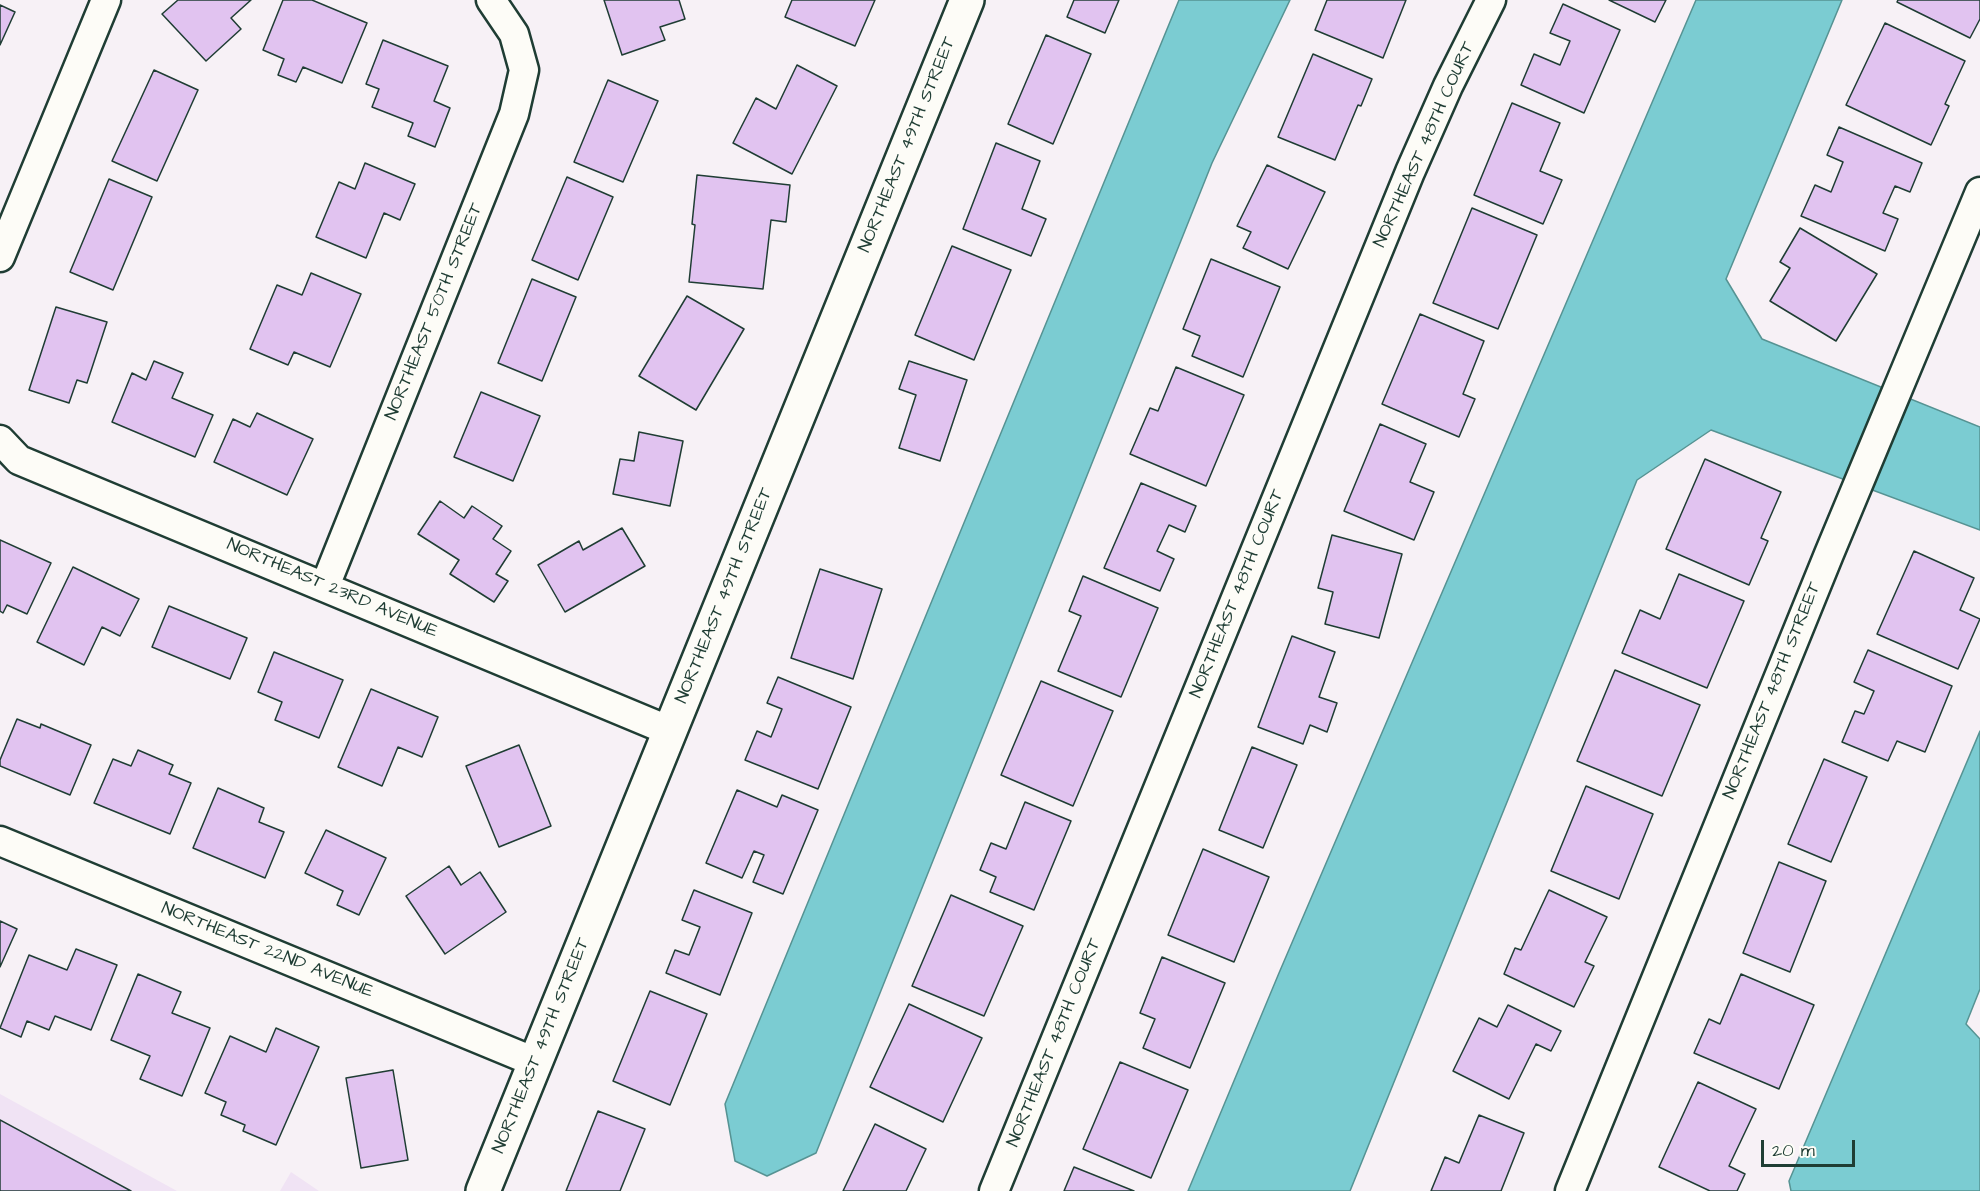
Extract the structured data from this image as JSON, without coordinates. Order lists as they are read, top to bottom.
{
  "streets": {
    "street": [
      "NORTHEAST 49TH STREET",
      "NORTHEAST 48TH COURT",
      "NORTHEAST 50TH STREET",
      "NORTHEAST 23RD AVENUE",
      "NORTHEAST 48TH STREET",
      "NORTHEAST 22ND AVENUE"
    ]
  },
  "crossings": [
    ["NORTHEAST 49TH STREET", "NORTHEAST 23RD AVENUE"],
    ["NORTHEAST 49TH STREET", "NORTHEAST 22ND AVENUE"],
    ["NORTHEAST 50TH STREET", "NORTHEAST 23RD AVENUE"]
  ],
  "scale_bar": "20 m"
}
